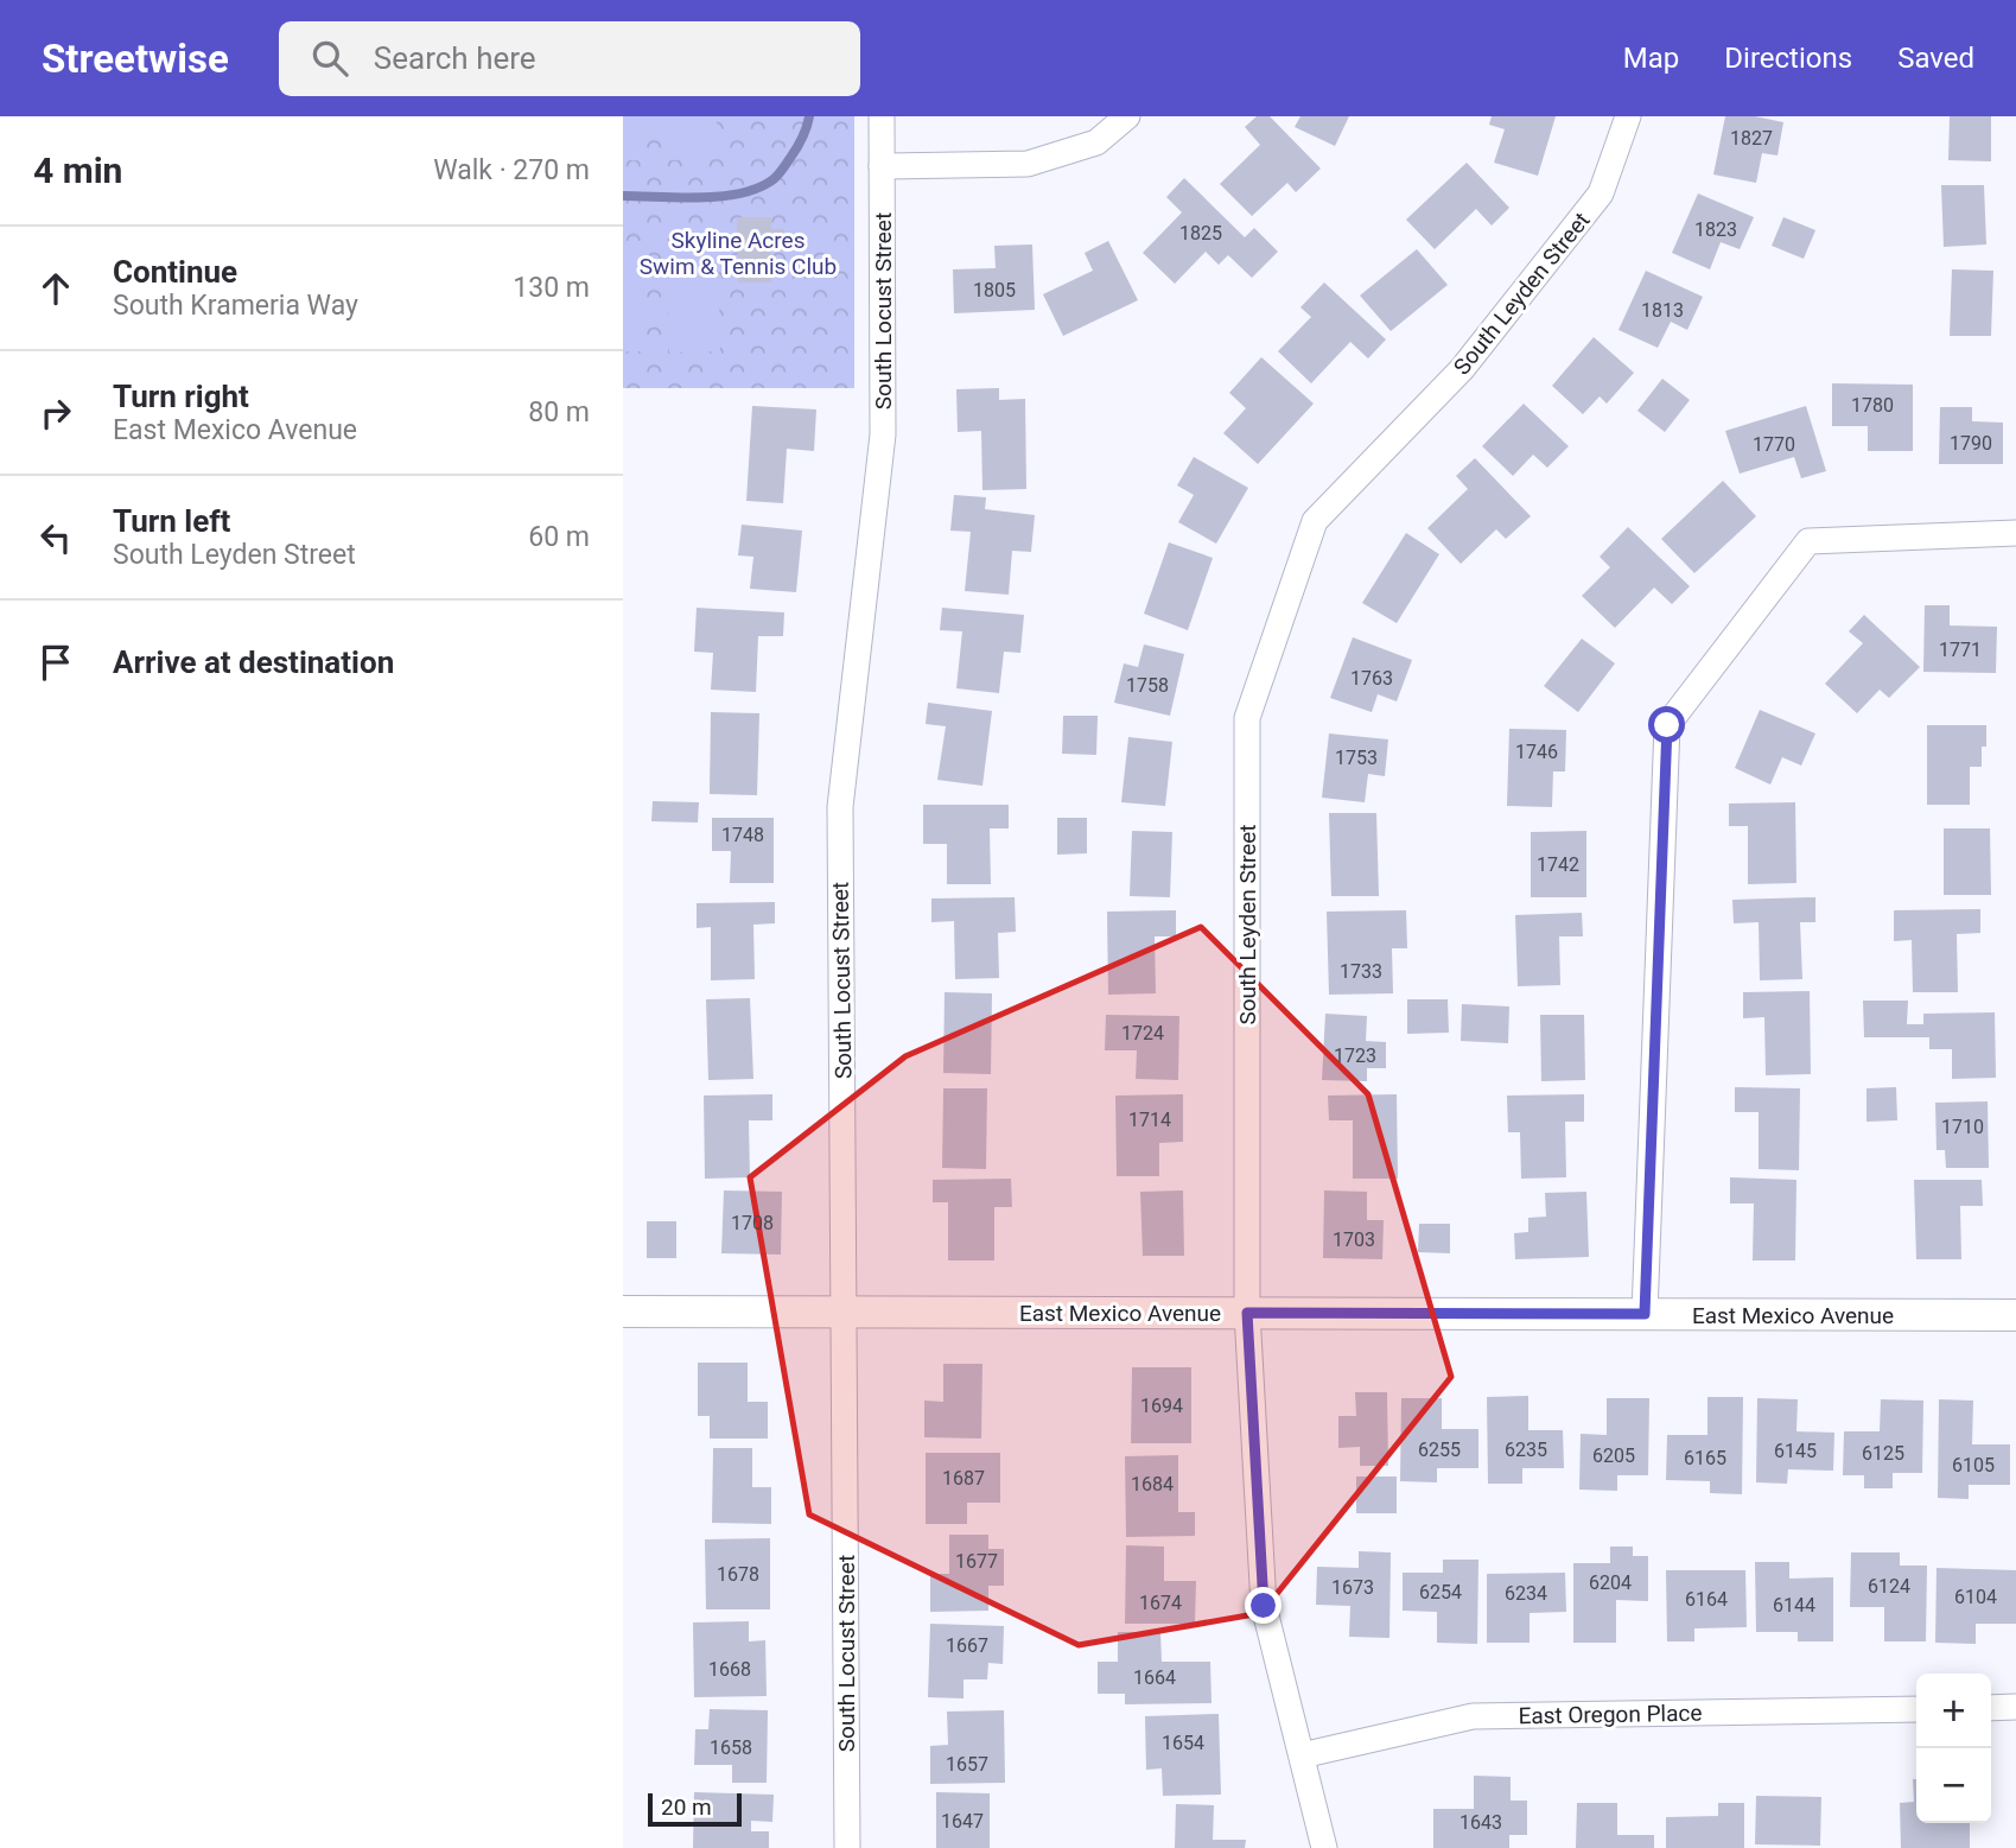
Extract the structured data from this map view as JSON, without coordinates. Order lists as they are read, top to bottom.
{
  "streets": {
    "street": [
      "South Leyden Street",
      "South Locust Street",
      "East Mexico Avenue",
      "East Oregon Place"
    ]
  },
  "crossings": [
    ["South Leyden Street", "East Mexico Avenue"],
    ["South Leyden Street", "East Oregon Place"],
    ["South Locust Street", "East Mexico Avenue"]
  ],
  "parks": ["Skyline Acres Swim & Tennis Club"],
  "house_numbers": [
    "1827",
    "1823",
    "1825",
    "1805",
    "1813",
    "1780",
    "1790",
    "1770",
    "1771",
    "1763",
    "1758",
    "1746",
    "1753",
    "1748",
    "1742",
    "1733",
    "1724",
    "1723",
    "1714",
    "1710",
    "1708",
    "1703",
    "1694",
    "6255",
    "6235",
    "6145",
    "6125",
    "6205",
    "6165",
    "6105",
    "1687",
    "1684",
    "1677",
    "1678",
    "6204",
    "6124",
    "1673",
    "6254",
    "6234",
    "6104",
    "6164",
    "1674",
    "6144",
    "1667",
    "1668",
    "1664",
    "1654",
    "1658",
    "1657",
    "1647",
    "1643"
  ],
  "scale_bar": "20 m",
  "page": {
    "header": "Streetwise",
    "search": "Search here",
    "nav": ["Map", "Directions", "Saved"],
    "heading": ["4 min", "Walk · 270 m"],
    "list": [
      ["Continue", "South Krameria Way", "130 m"],
      ["Turn right", "East Mexico Avenue", "80 m"],
      ["Turn left", "South Leyden Street", "60 m"],
      "Arrive at destination"
    ],
    "map_buttons": ["+", "−"],
    "scale": "20 m"
  }
}
